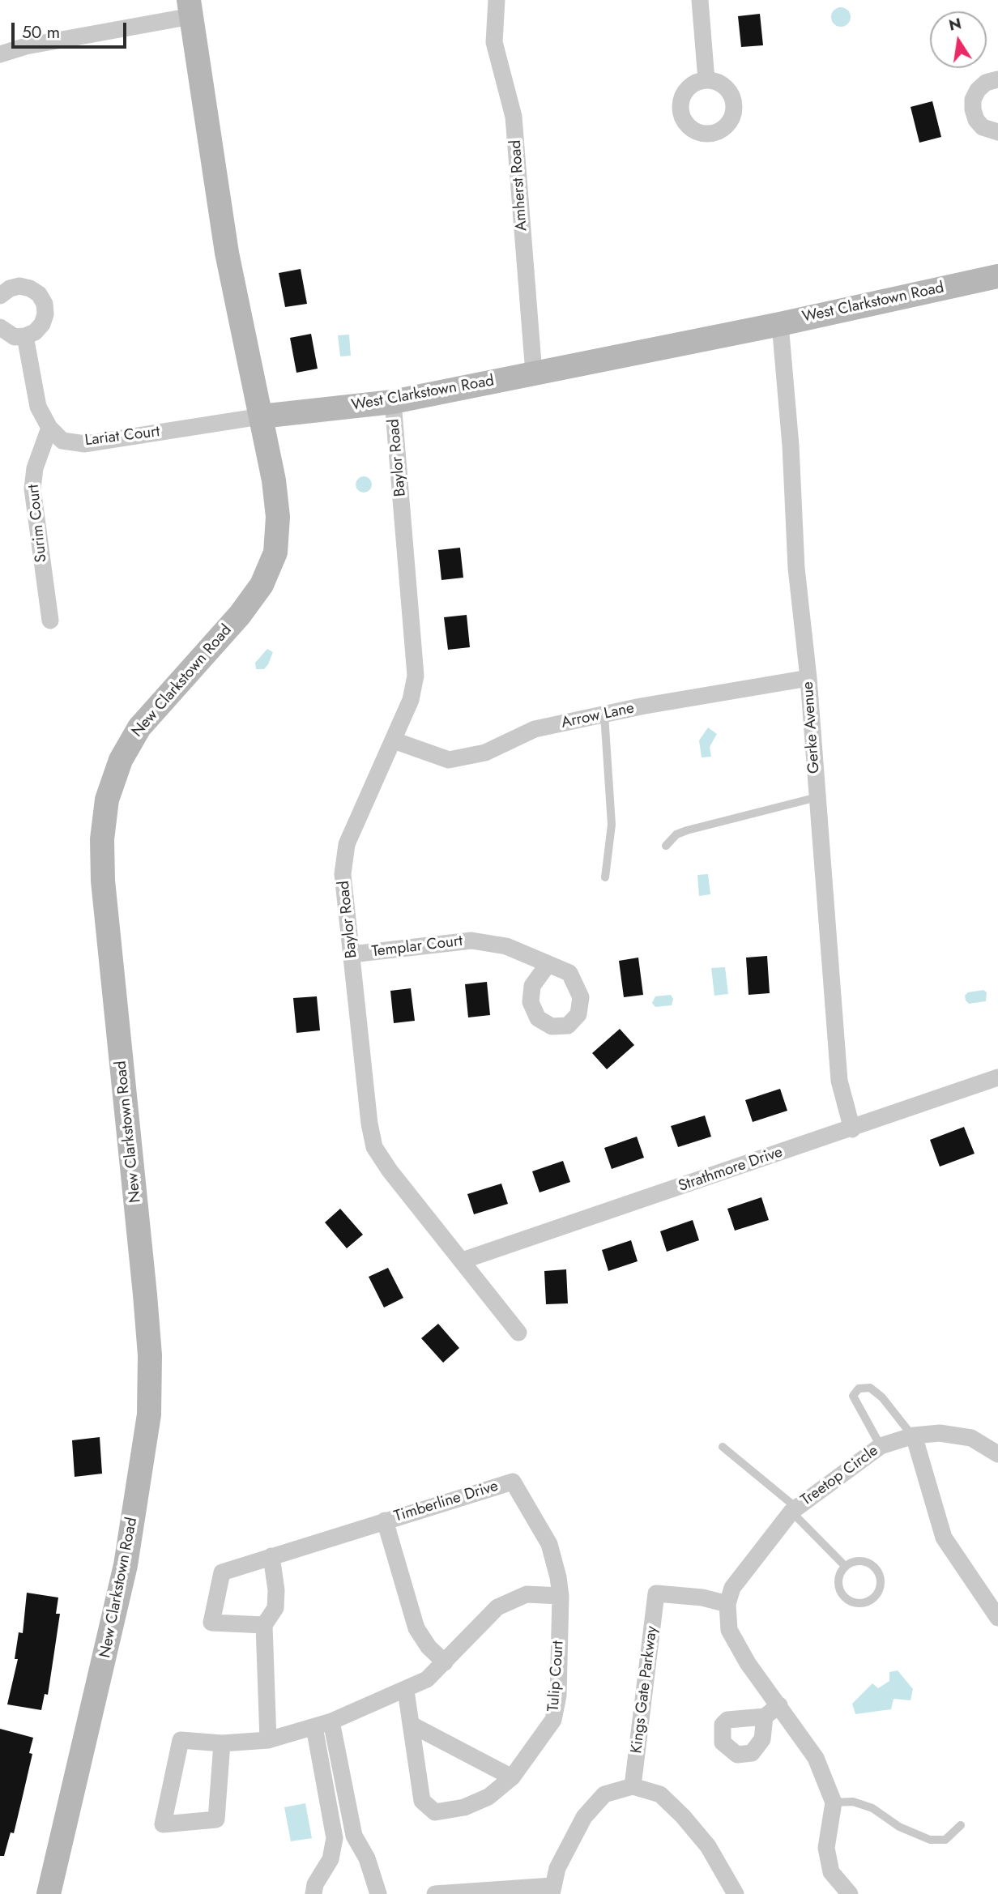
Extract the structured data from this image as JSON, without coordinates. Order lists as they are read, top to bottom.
{
  "streets": {
    "street": [
      "Amherst Road",
      "West Clarkstown Road",
      "Lariat Court",
      "Baylor Road",
      "Surim Court",
      "New Clarkstown Road",
      "Arrow Lane",
      "Gerke Avenue",
      "Templar Court",
      "Strathmore Drive",
      "Treetop Circle",
      "Timberline Drive",
      "Tulip Court",
      "Kings Gate Parkway"
    ]
  },
  "crossings": [
    ["Amherst Road", "West Clarkstown Road"],
    ["West Clarkstown Road", "Lariat Court"],
    ["West Clarkstown Road", "Baylor Road"],
    ["West Clarkstown Road", "New Clarkstown Road"],
    ["West Clarkstown Road", "Gerke Avenue"],
    ["Lariat Court", "Surim Court"],
    ["Lariat Court", "New Clarkstown Road"],
    ["Baylor Road", "Arrow Lane"],
    ["Baylor Road", "Templar Court"],
    ["Baylor Road", "Strathmore Drive"],
    ["Arrow Lane", "Gerke Avenue"],
    ["Gerke Avenue", "Strathmore Drive"],
    ["Treetop Circle", "Kings Gate Parkway"],
    ["Timberline Drive", "Tulip Court"]
  ],
  "scale_bar": "50 m",
  "north": "top"
}
